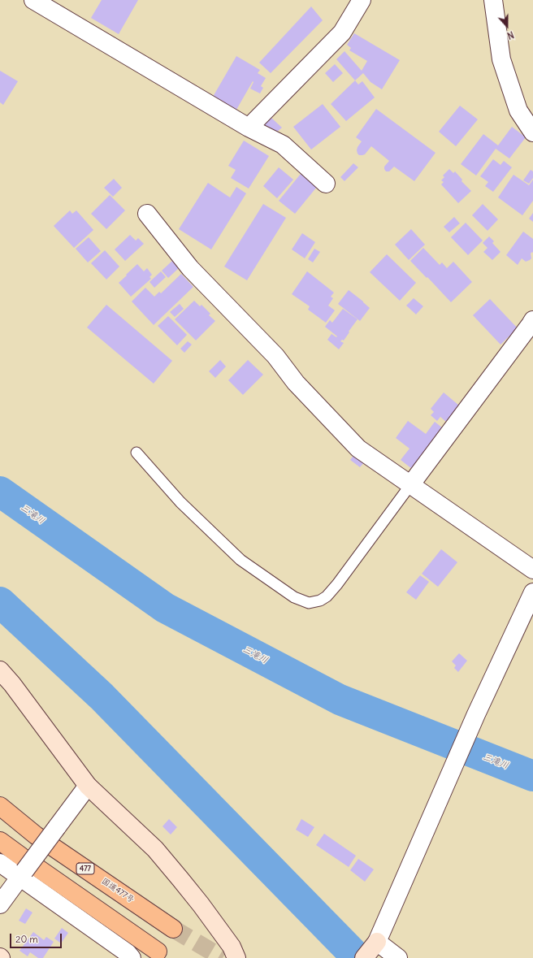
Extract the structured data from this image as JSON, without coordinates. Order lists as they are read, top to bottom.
{
  "streets": {
    "highway": ["477", "国道477号"]
  },
  "water": ["三滝川"],
  "scale_bar": "20 m",
  "north": "bottom"
}
